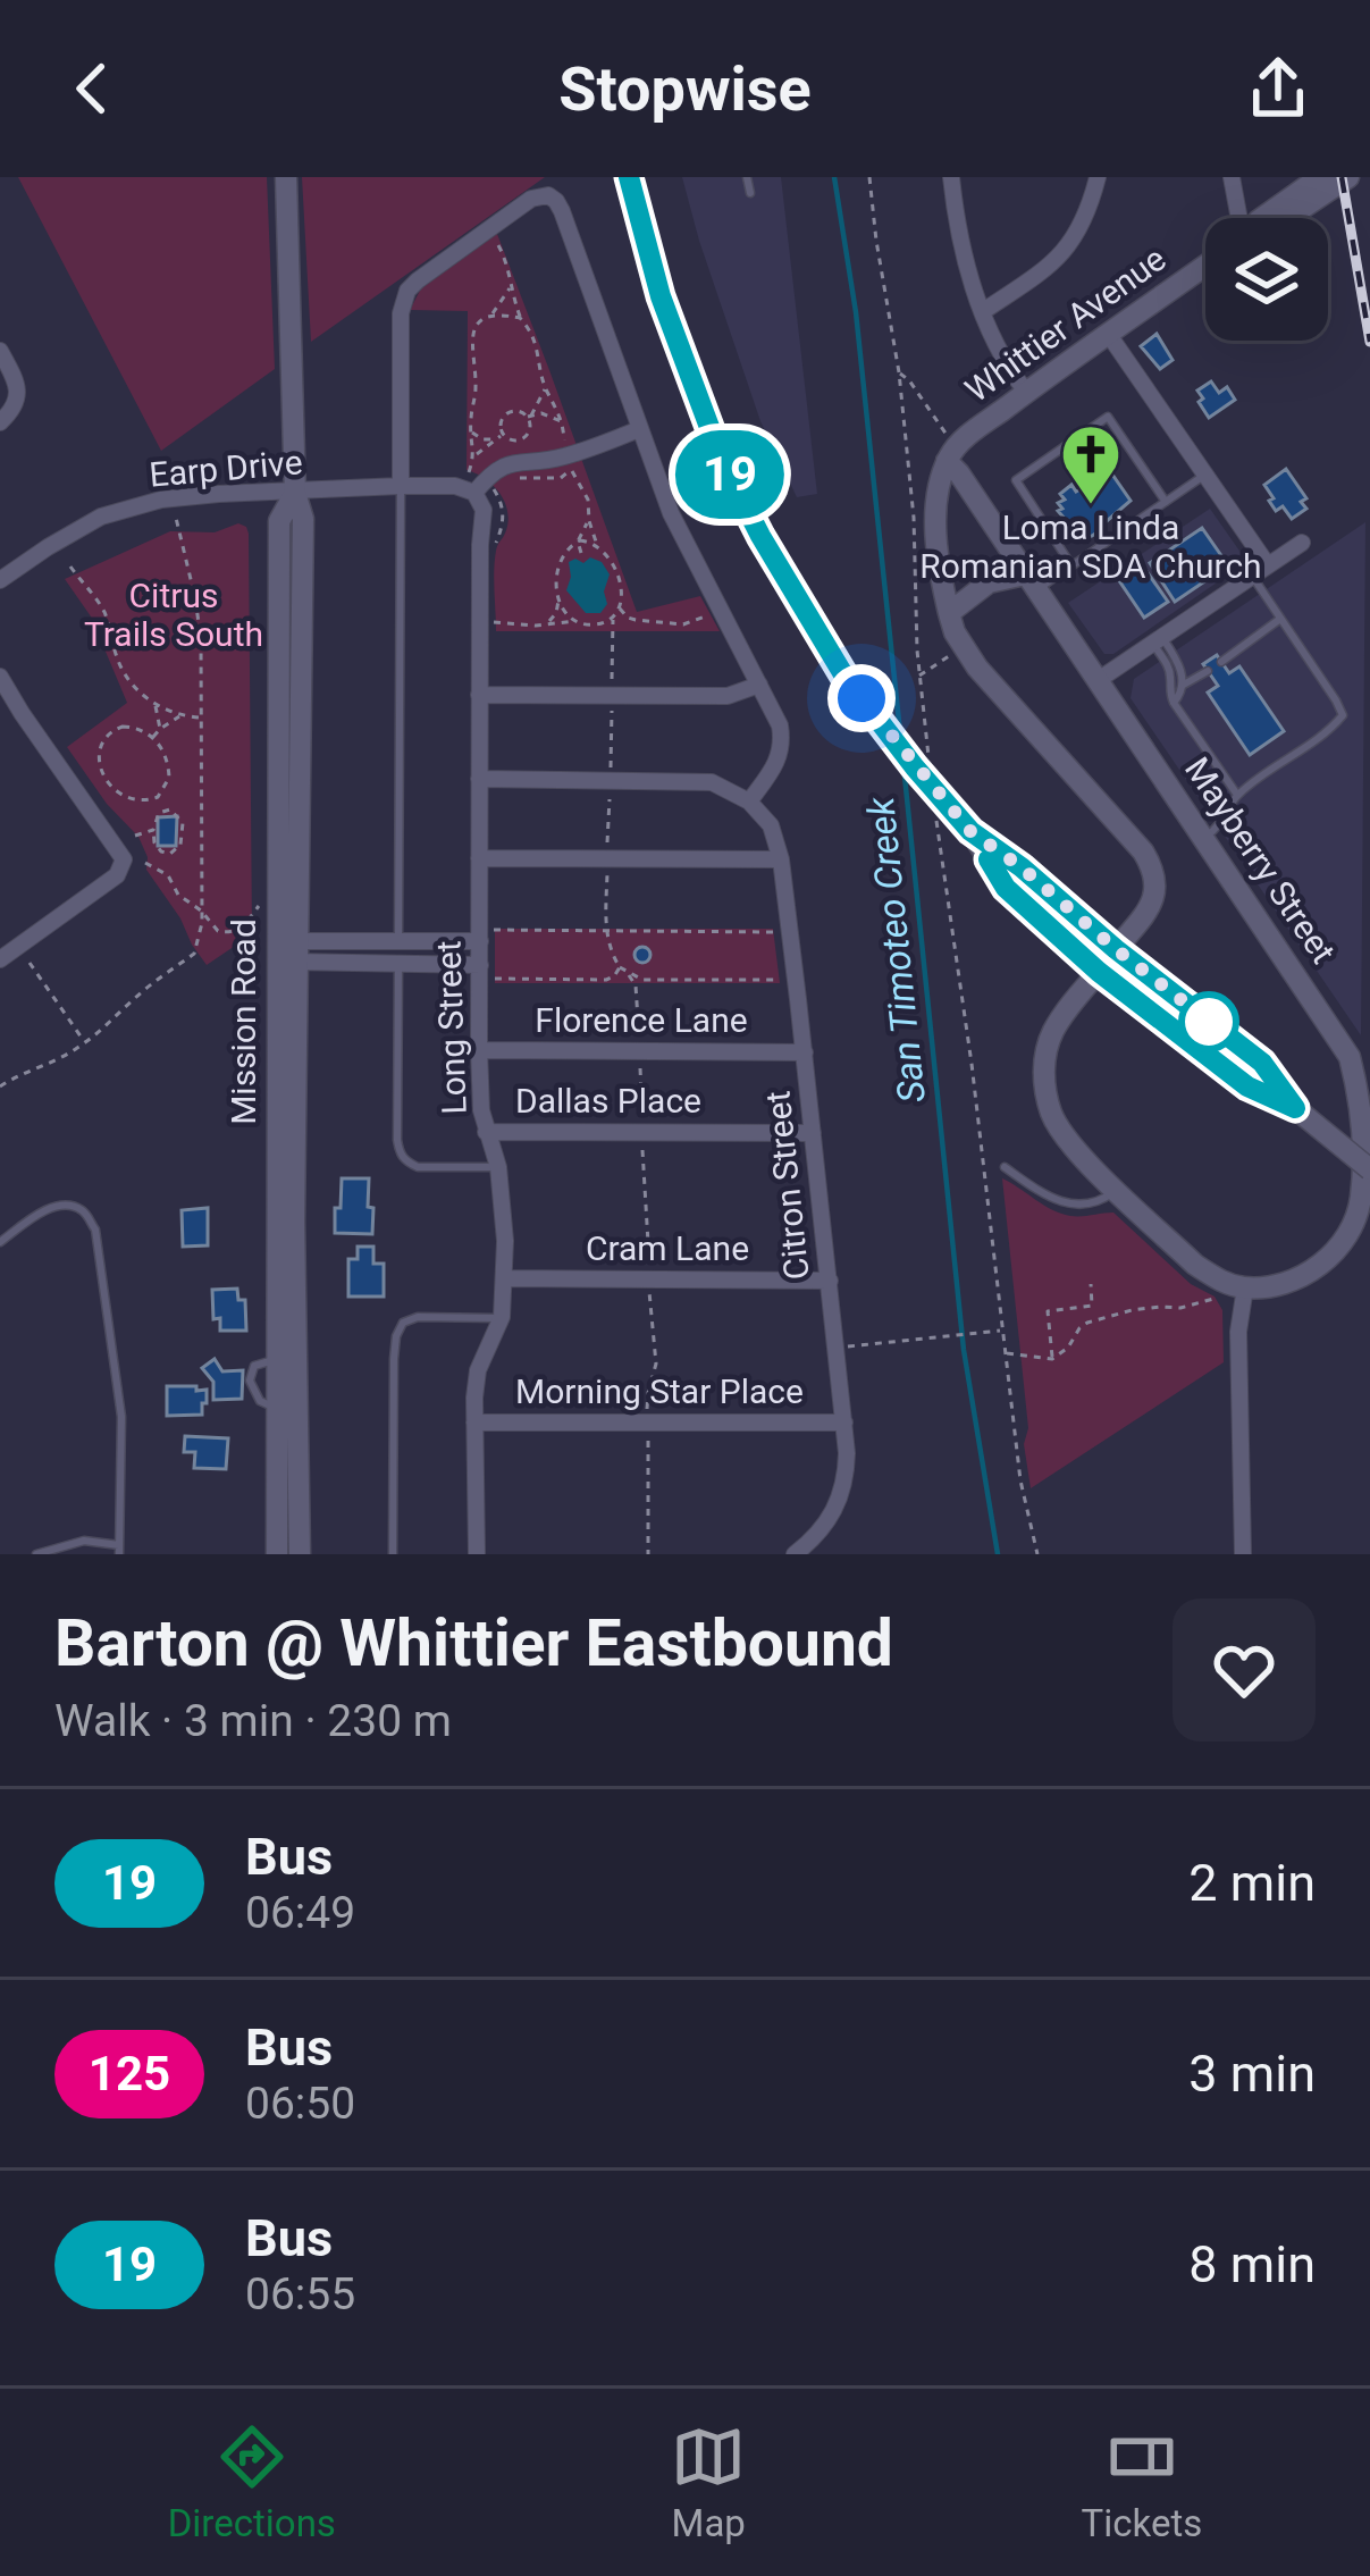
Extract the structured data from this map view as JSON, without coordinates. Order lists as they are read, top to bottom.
{
  "streets": {
    "street": [
      "Whittier Avenue",
      "Earp Drive",
      "Mayberry Street",
      "Florence Lane",
      "Mission Road",
      "Long Street",
      "Dallas Place",
      "Citron Street",
      "Cram Lane",
      "Morning Star Place"
    ]
  },
  "crossings": [
    ["Whittier Avenue", "Mayberry Street"],
    ["Earp Drive", "Mission Road"],
    ["Earp Drive", "Long Street"],
    ["Florence Lane", "Long Street"],
    ["Florence Lane", "Citron Street"],
    ["Long Street", "Dallas Place"],
    ["Long Street", "Cram Lane"],
    ["Long Street", "Morning Star Place"],
    ["Dallas Place", "Citron Street"],
    ["Citron Street", "Cram Lane"],
    ["Citron Street", "Morning Star Place"]
  ],
  "water": ["San Timoteo Creek"],
  "parks": ["Citrus Trails South"],
  "places": {
    "church": ["Loma Linda Romanian SDA Church"]
  },
  "lines": ["bus line 19"],
  "page": {
    "header": "Stopwise",
    "on_map": "19",
    "heading": ["Barton @ Whittier Eastbound", "Walk · 3 min · 230 m"],
    "list": [
      {
        "mark": "19",
        "name": "Bus",
        "note": "06:49",
        "value": "2 min"
      },
      {
        "mark": "125",
        "name": "Bus",
        "note": "06:50",
        "value": "3 min"
      },
      {
        "mark": "19",
        "name": "Bus",
        "note": "06:55",
        "value": "8 min"
      }
    ],
    "tabs": ["Directions", "Map", "Tickets"]
  }
}
